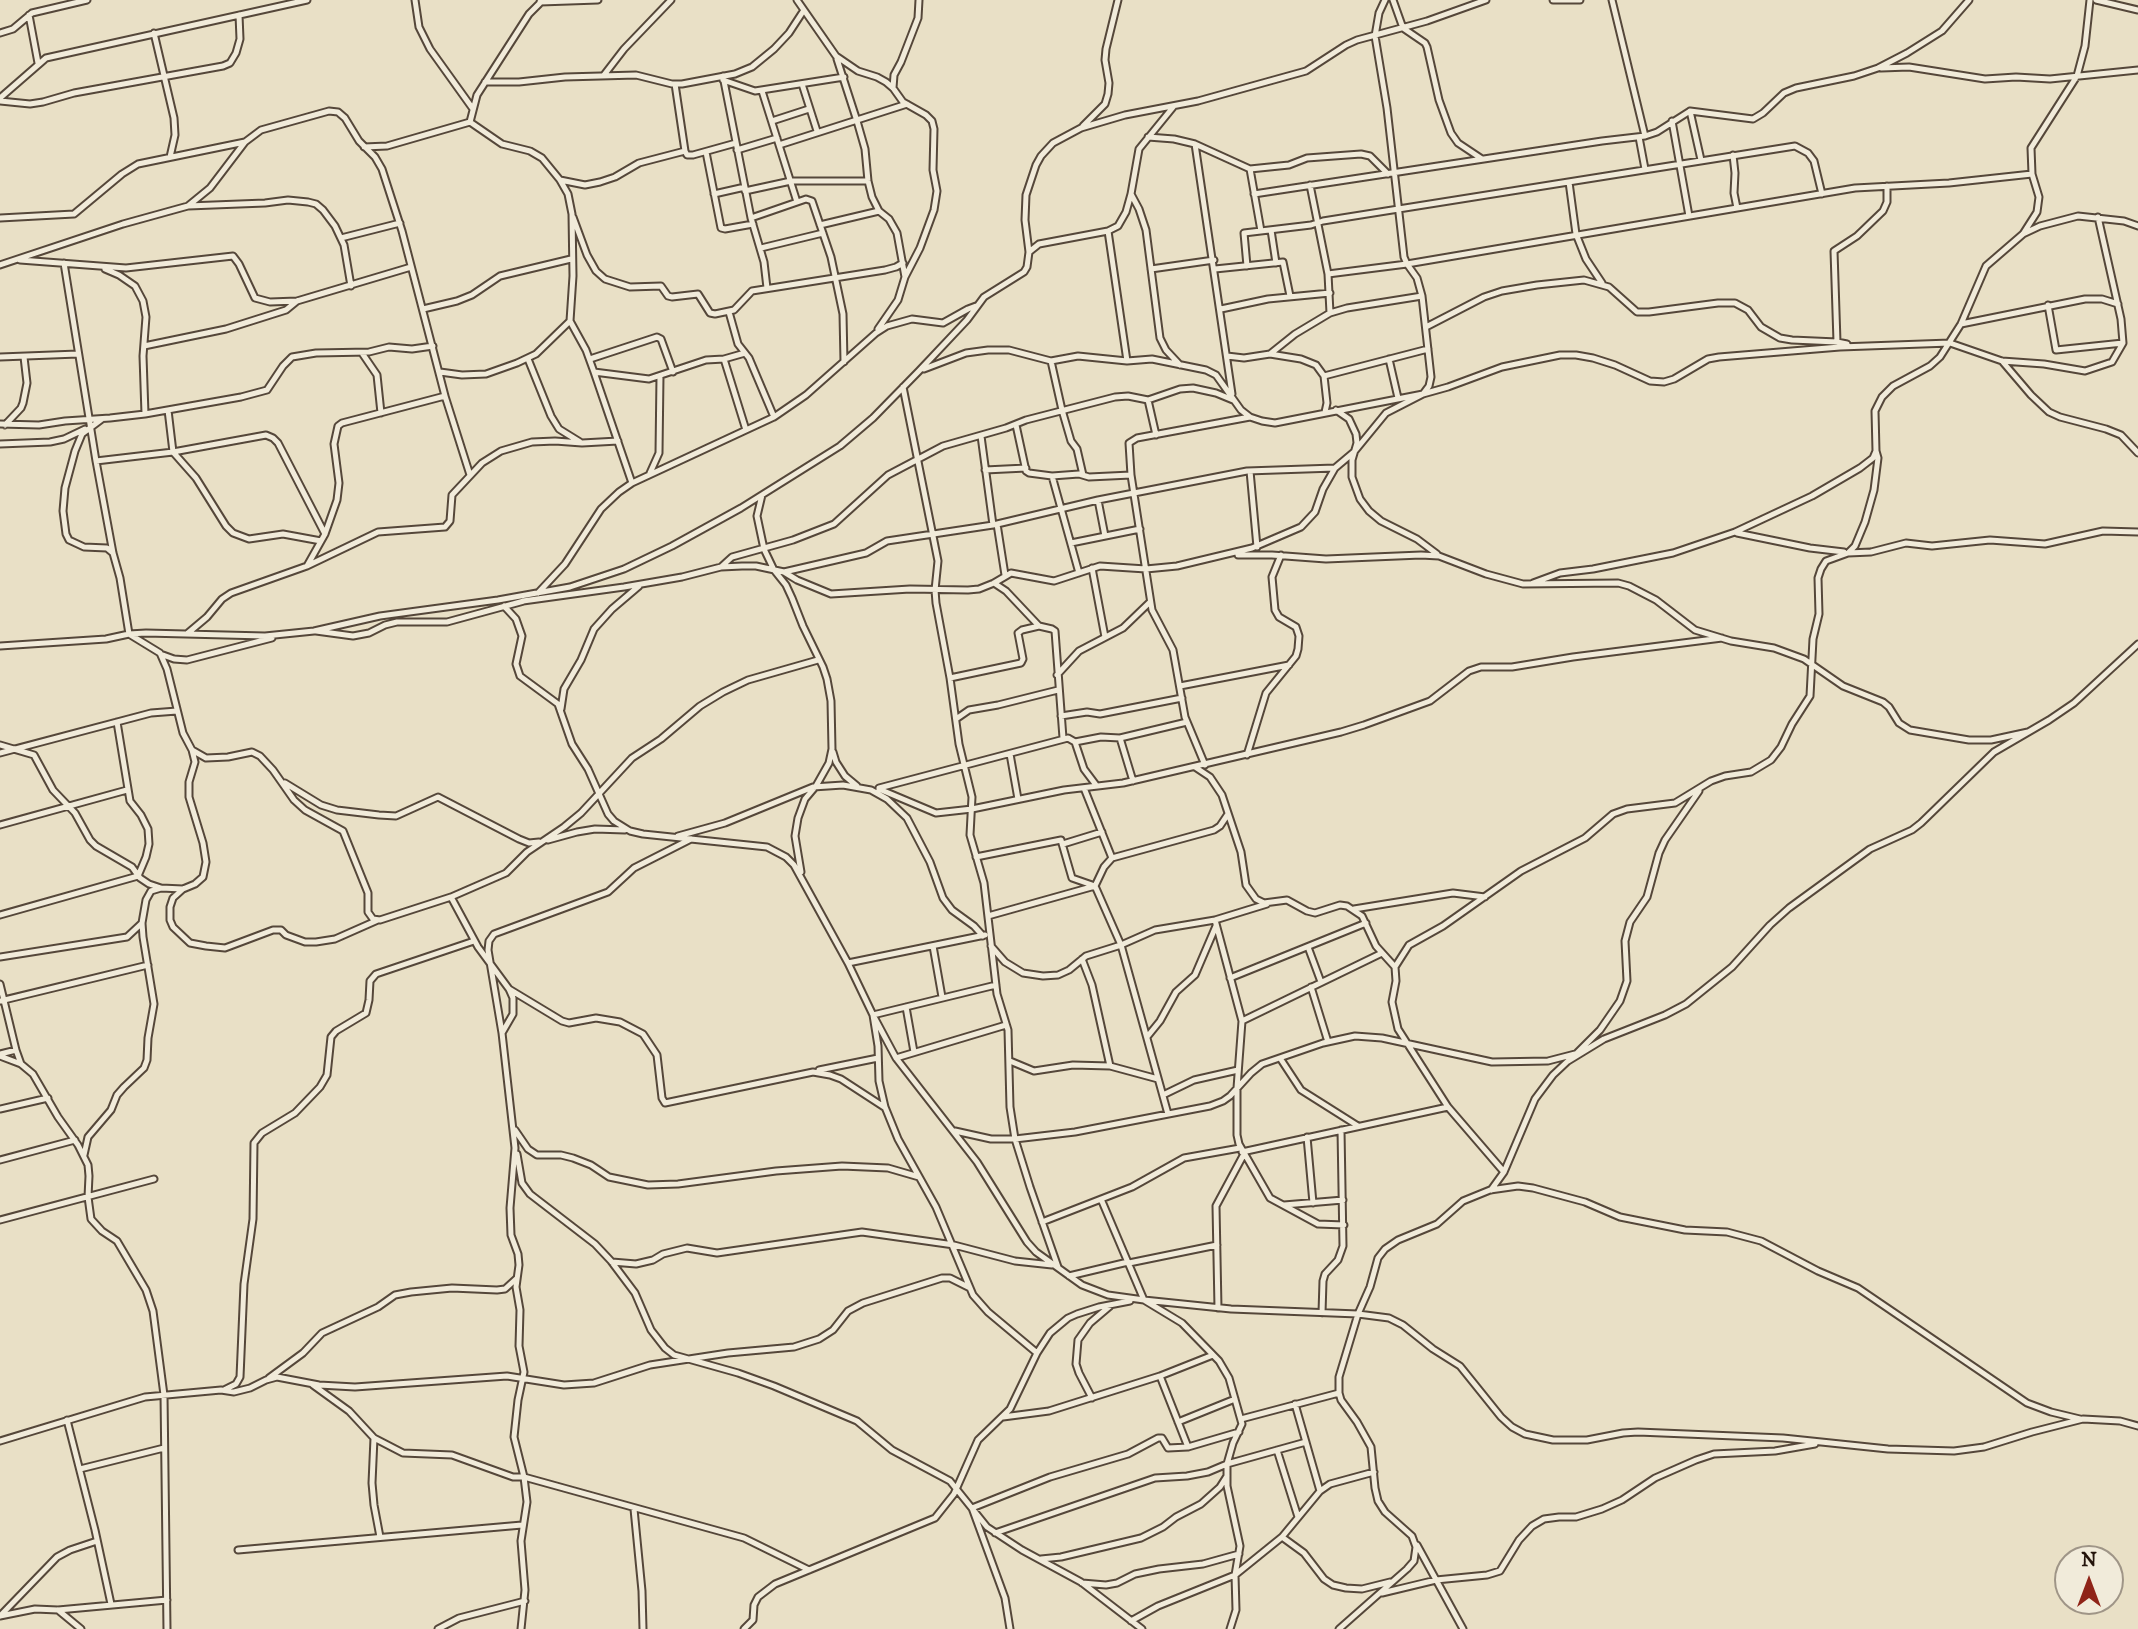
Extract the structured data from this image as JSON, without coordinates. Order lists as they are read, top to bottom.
{
  "north": "top"
}
